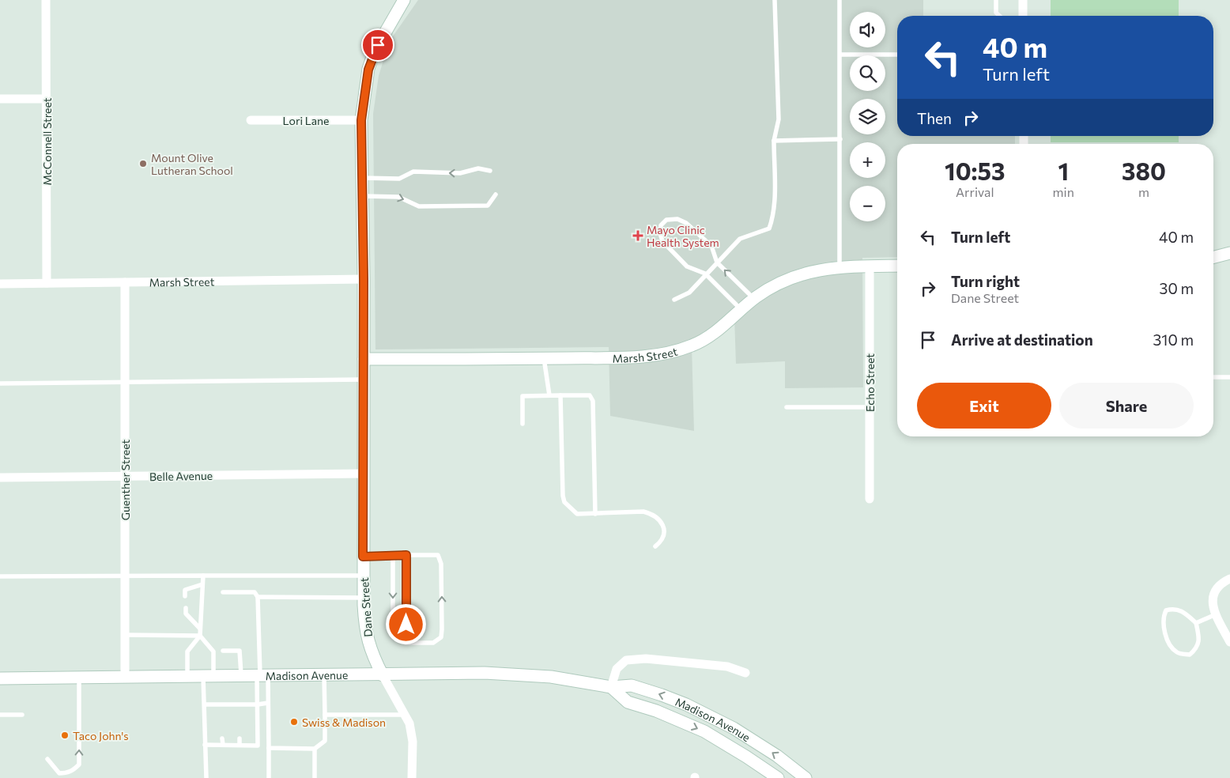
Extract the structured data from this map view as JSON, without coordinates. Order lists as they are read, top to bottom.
{
  "streets": {
    "street": [
      "Lori Lane",
      "McConnell Street",
      "Marsh Street",
      "Echo Street",
      "Belle Avenue",
      "Guenther Street",
      "Dane Street",
      "Madison Avenue"
    ]
  },
  "crossings": [
    ["Lori Lane", "Dane Street"],
    ["McConnell Street", "Marsh Street"],
    ["Marsh Street", "Echo Street"],
    ["Marsh Street", "Guenther Street"],
    ["Marsh Street", "Dane Street"],
    ["Belle Avenue", "Guenther Street"],
    ["Belle Avenue", "Dane Street"],
    ["Guenther Street", "Madison Avenue"],
    ["Dane Street", "Madison Avenue"]
  ],
  "places": {
    "other": ["Mount Olive Lutheran School", "Swiss & Madison", "Taco John's"],
    "health": ["Mayo Clinic Health System"]
  },
  "page": {
    "map_buttons": ["+", "−"],
    "turn": ["40 m", "Turn left"],
    "then": "Then",
    "eta": [
      "10:53",
      "Arrival",
      "1",
      "min",
      "380",
      "m"
    ],
    "list": [
      {
        "name": "Turn left",
        "value": "40 m"
      },
      {
        "name": "Turn right",
        "note": "Dane Street",
        "value": "30 m"
      },
      {
        "name": "Arrive at destination",
        "value": "310 m"
      }
    ],
    "buttons": ["Exit", "Share"]
  }
}
